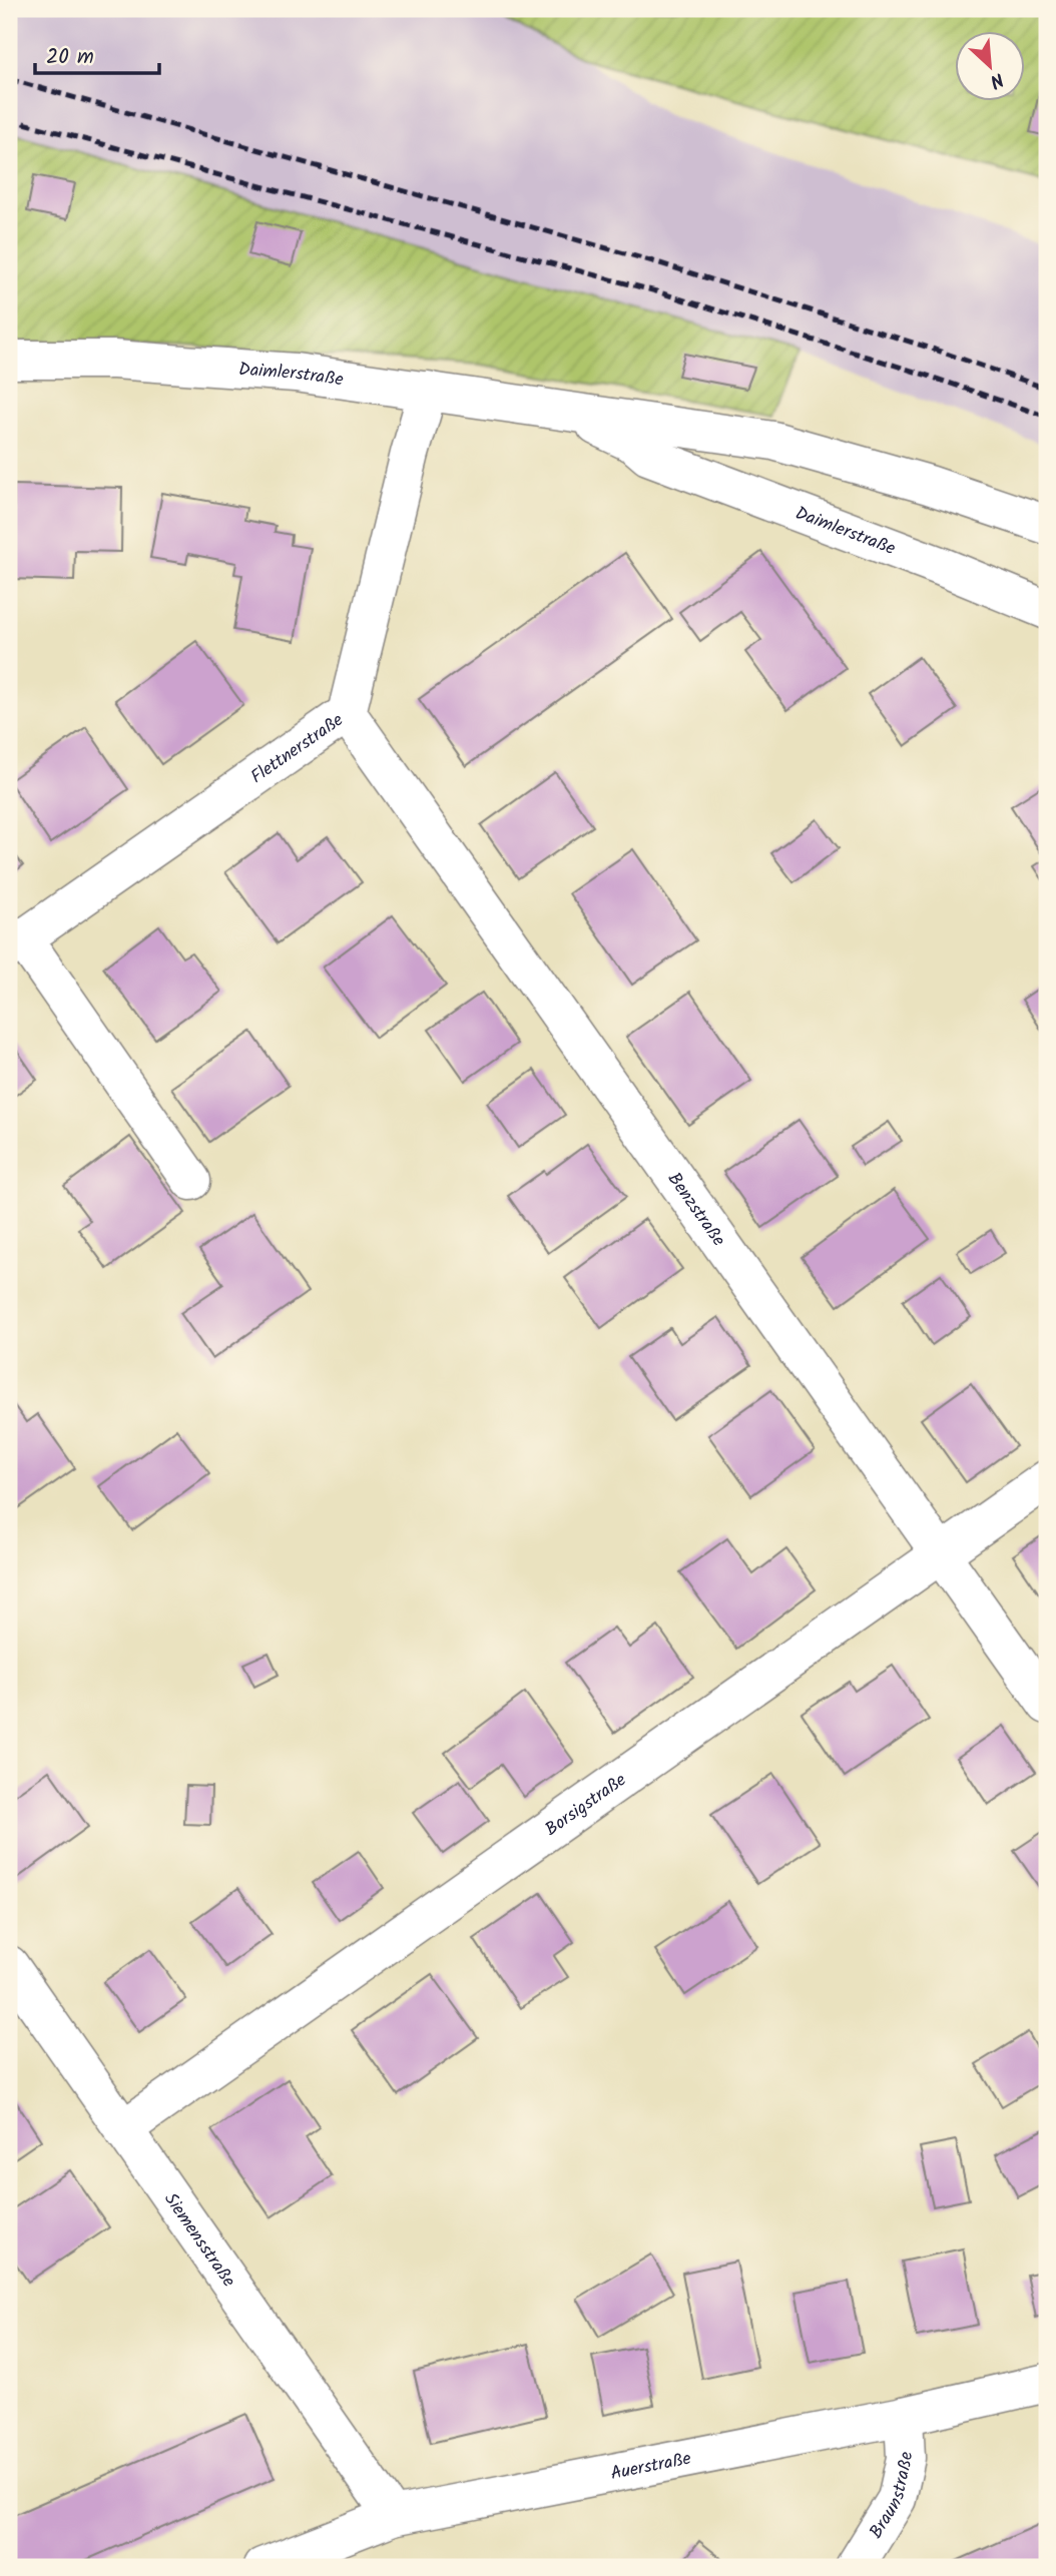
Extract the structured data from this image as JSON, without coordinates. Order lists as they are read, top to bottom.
{
  "streets": {
    "street": [
      "Daimlerstraße",
      "Flettnerstraße",
      "Benzstraße",
      "Borsigstraße",
      "Siemensstraße",
      "Auerstraße",
      "Braunstraße"
    ]
  },
  "crossings": [
    ["Daimlerstraße", "Flettnerstraße"],
    ["Flettnerstraße", "Benzstraße"],
    ["Benzstraße", "Borsigstraße"],
    ["Borsigstraße", "Siemensstraße"],
    ["Siemensstraße", "Auerstraße"],
    ["Auerstraße", "Braunstraße"]
  ],
  "scale_bar": "20 m",
  "north": "bottom right"
}
